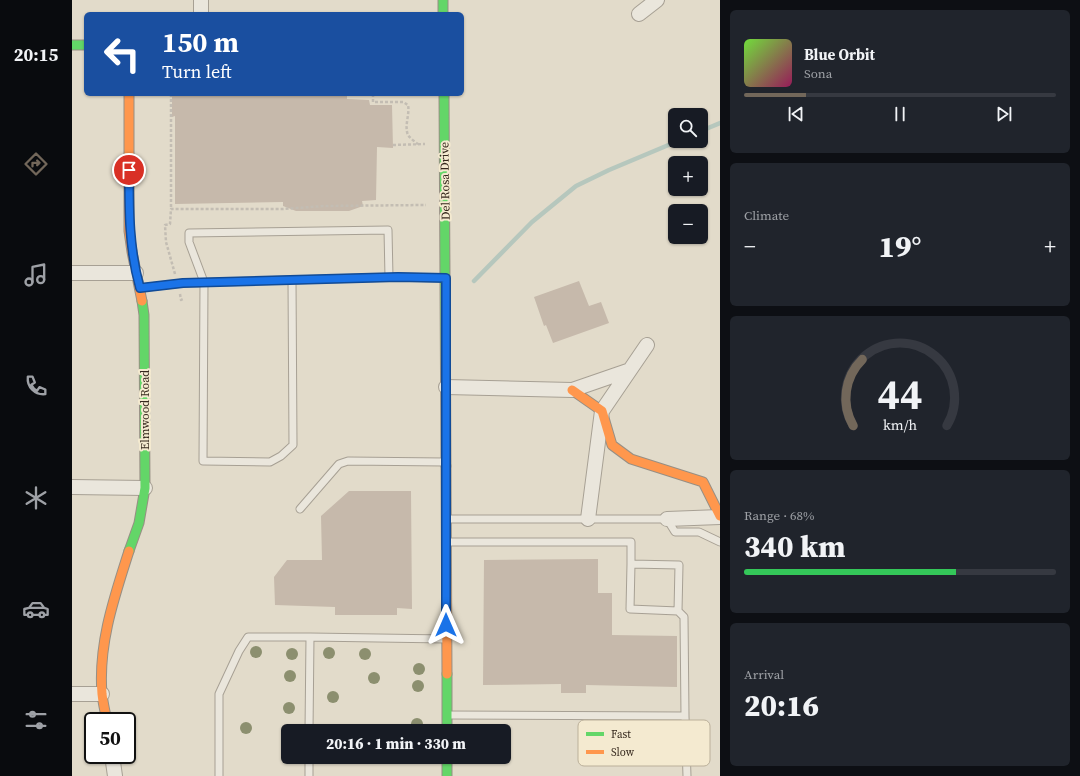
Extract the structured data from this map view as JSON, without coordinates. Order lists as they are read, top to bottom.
{
  "streets": {
    "street": ["Del Rosa Drive", "Elmwood Road"]
  },
  "legend": ["Fast", "Slow"],
  "page": {
    "tabs": "20:15",
    "turn": ["150 m", "Turn left"],
    "song": ["Blue Orbit", "Sona"],
    "map_buttons": ["+", "−"],
    "tile": [
      "Climate",
      ["Range · 68%", "340 km"],
      ["Arrival", "20:16"]
    ],
    "heat": ["−", "19°", "+"],
    "limit": "50",
    "trip": "20:16 · 1 min · 330 m",
    "gauge": ["44", "km/h"]
  }
}
